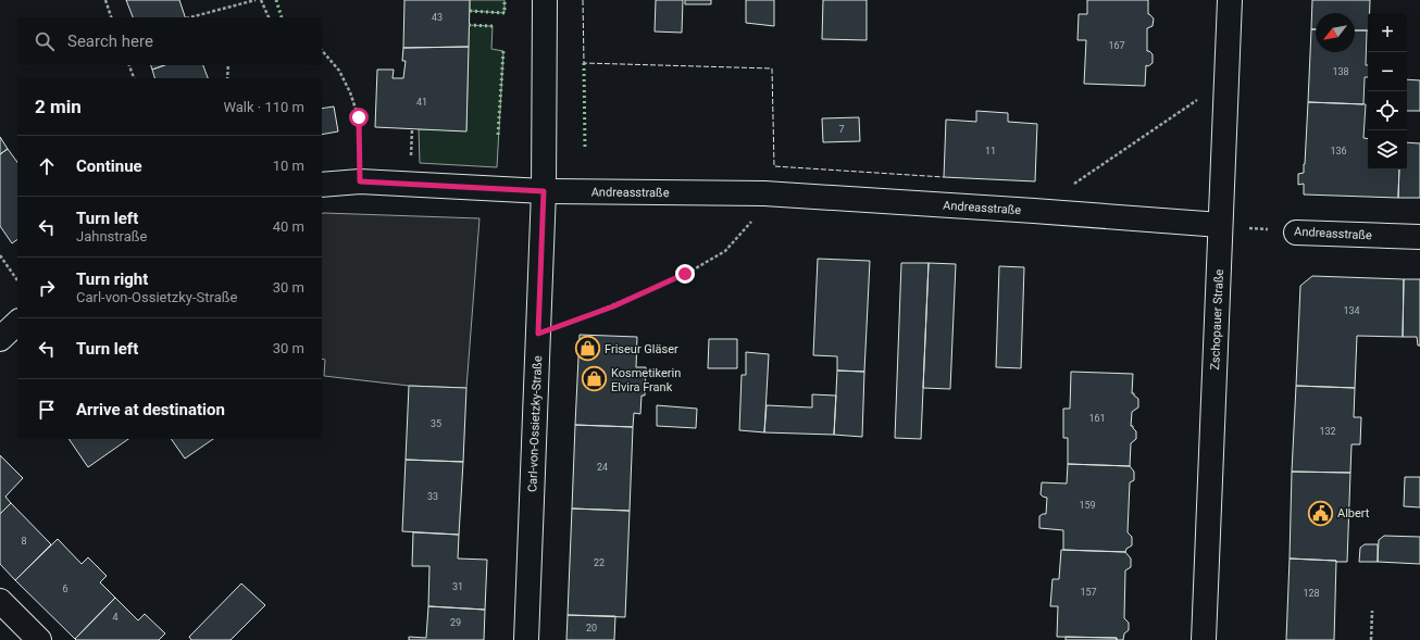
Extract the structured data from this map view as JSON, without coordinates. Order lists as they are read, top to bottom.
{
  "streets": {
    "street": ["Andreasstraße", "Zschopauer Straße", "Carl-von-Ossietzky-Straße"]
  },
  "crossings": [
    ["Andreasstraße", "Zschopauer Straße"],
    ["Andreasstraße", "Carl-von-Ossietzky-Straße"]
  ],
  "places": {
    "shop": ["Friseur Gläser", "Kosmetikerin Elvira Frank"],
    "public building": ["Albert"]
  },
  "house_numbers": [
    "43",
    "167",
    "138",
    "41",
    "7",
    "11",
    "136",
    "134",
    "161",
    "35",
    "132",
    "24",
    "33",
    "159",
    "8",
    "22",
    "31",
    "6",
    "157",
    "128",
    "4",
    "29",
    "20"
  ],
  "north": "bottom left",
  "page": {
    "map_buttons": ["+", "−"],
    "search": "Search here",
    "heading": ["2 min", "Walk · 110 m"],
    "list": [
      ["Continue", "10 m"],
      ["Turn left", "Jahnstraße", "40 m"],
      ["Turn right", "Carl-von-Ossietzky-Straße", "30 m"],
      ["Turn left", "30 m"],
      "Arrive at destination"
    ]
  }
}
